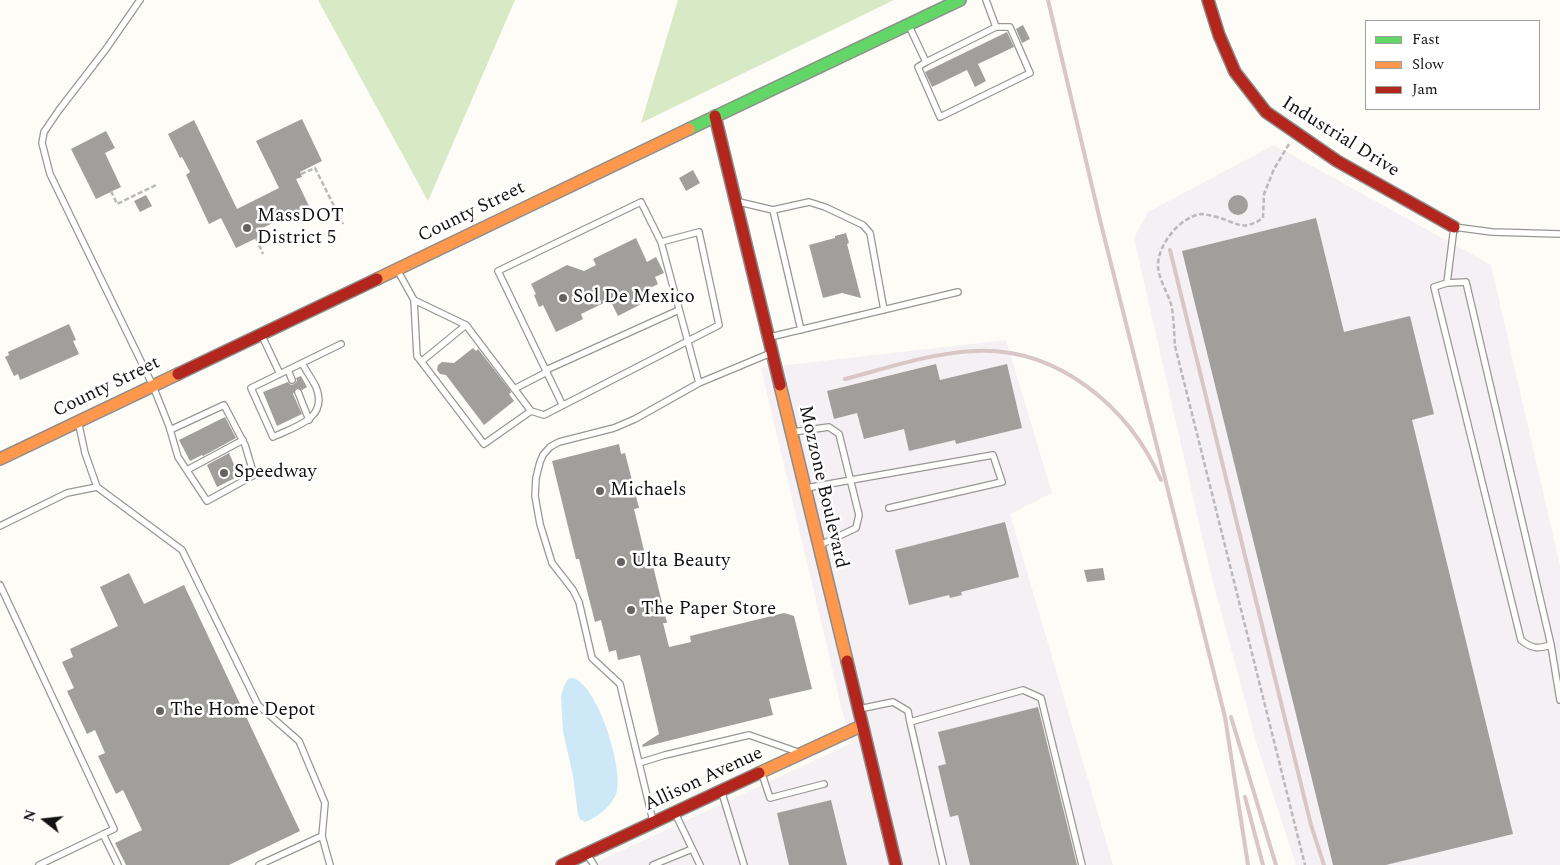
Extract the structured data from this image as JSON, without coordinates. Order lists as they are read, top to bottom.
{
  "streets": {
    "street": [
      "Industrial Drive",
      "County Street",
      "Mozzone Boulevard",
      "Allison Avenue"
    ]
  },
  "crossings": [
    ["County Street", "Mozzone Boulevard"],
    ["Mozzone Boulevard", "Allison Avenue"]
  ],
  "places": [
    "MassDOT District 5",
    "Sol De Mexico",
    "Speedway",
    "Michaels",
    "Ulta Beauty",
    "The Paper Store",
    "The Home Depot"
  ],
  "legend": ["Fast", "Slow", "Jam"],
  "north": "left"
}
